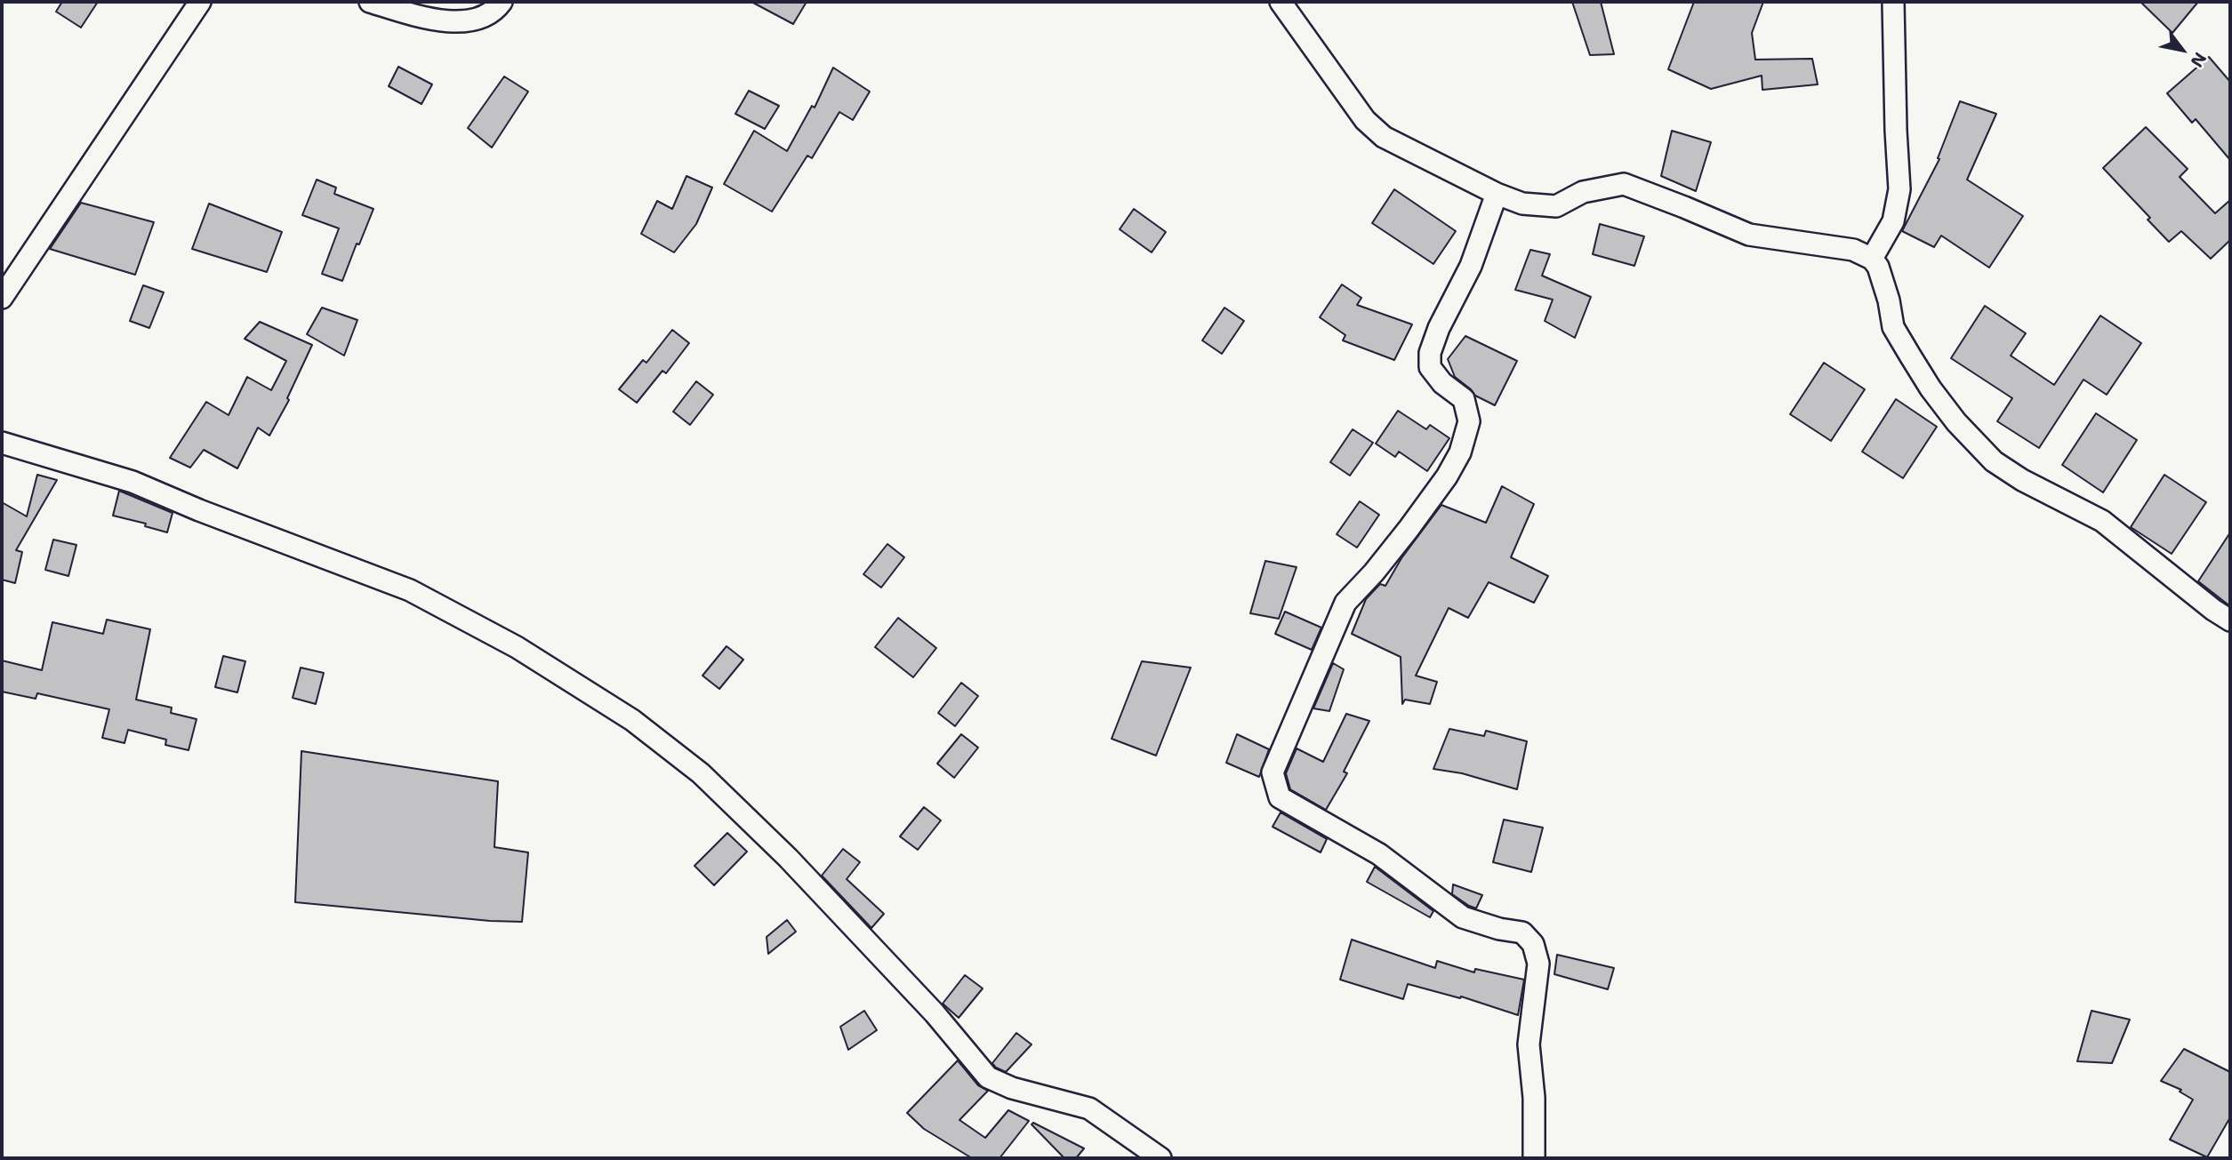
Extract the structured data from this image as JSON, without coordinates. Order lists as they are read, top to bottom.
{
  "north": "bottom right"
}
